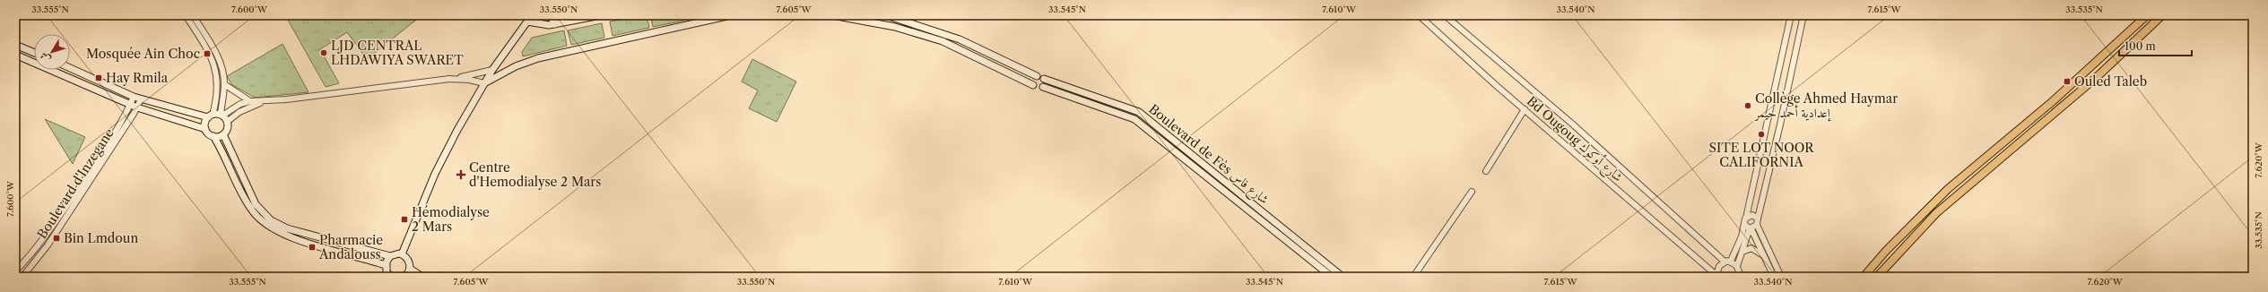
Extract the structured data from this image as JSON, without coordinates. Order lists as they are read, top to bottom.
{
  "streets": {
    "main road": ["Boulevard de Fès شارع فاس"],
    "street": ["Bd Ougoug شارع أوكوك", "Boulevard d'Inzegane"]
  },
  "places": {
    "other": ["LJD CENTRAL LHDAWIYA SWARET", "Collège Ahmed Haymar إعدادية أحمد حيمر", "SITE LOT NOOR CALIFORNIA"],
    "transit": [
      "Mosquée Ain Choc",
      "Hay Rmila",
      "Ouled Taleb",
      "Hémodialyse 2 Mars",
      "Bin Lmdoun",
      "Pharmacie Andalouss"
    ],
    "health": ["Centre d'Hemodialyse 2 Mars"]
  },
  "scale_bar": "100 m",
  "north": "bottom left",
  "coordinates": [
    "33.555°N",
    "7.600°W",
    "33.550°N",
    "7.605°W",
    "33.545°N",
    "7.610°W",
    "33.540°N",
    "7.615°W",
    "33.535°N",
    "7.620°W"
  ]
}
